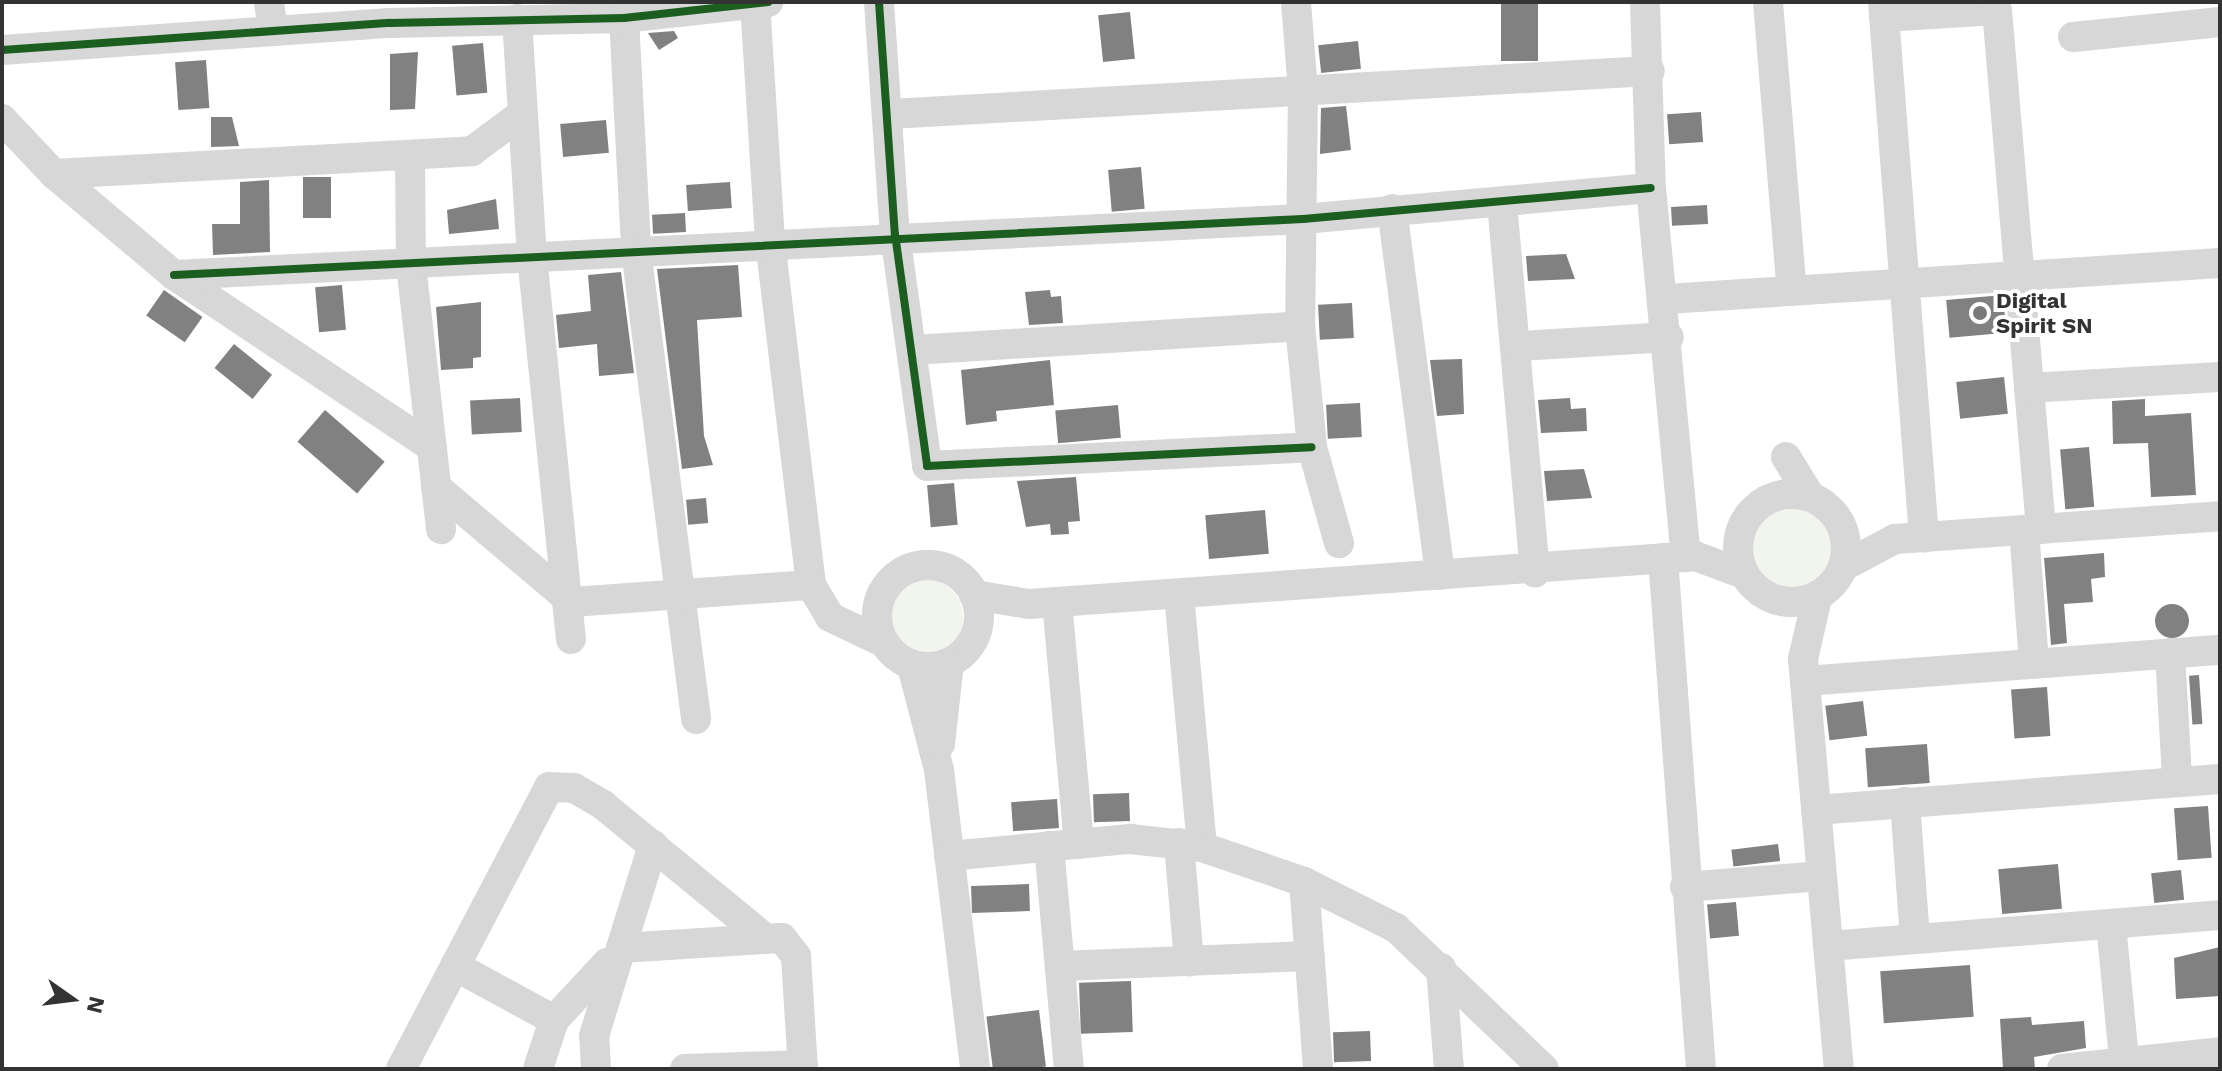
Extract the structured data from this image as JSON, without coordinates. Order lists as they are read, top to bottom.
{
  "places": ["Digital Spirit SN"],
  "north": "right"
}
